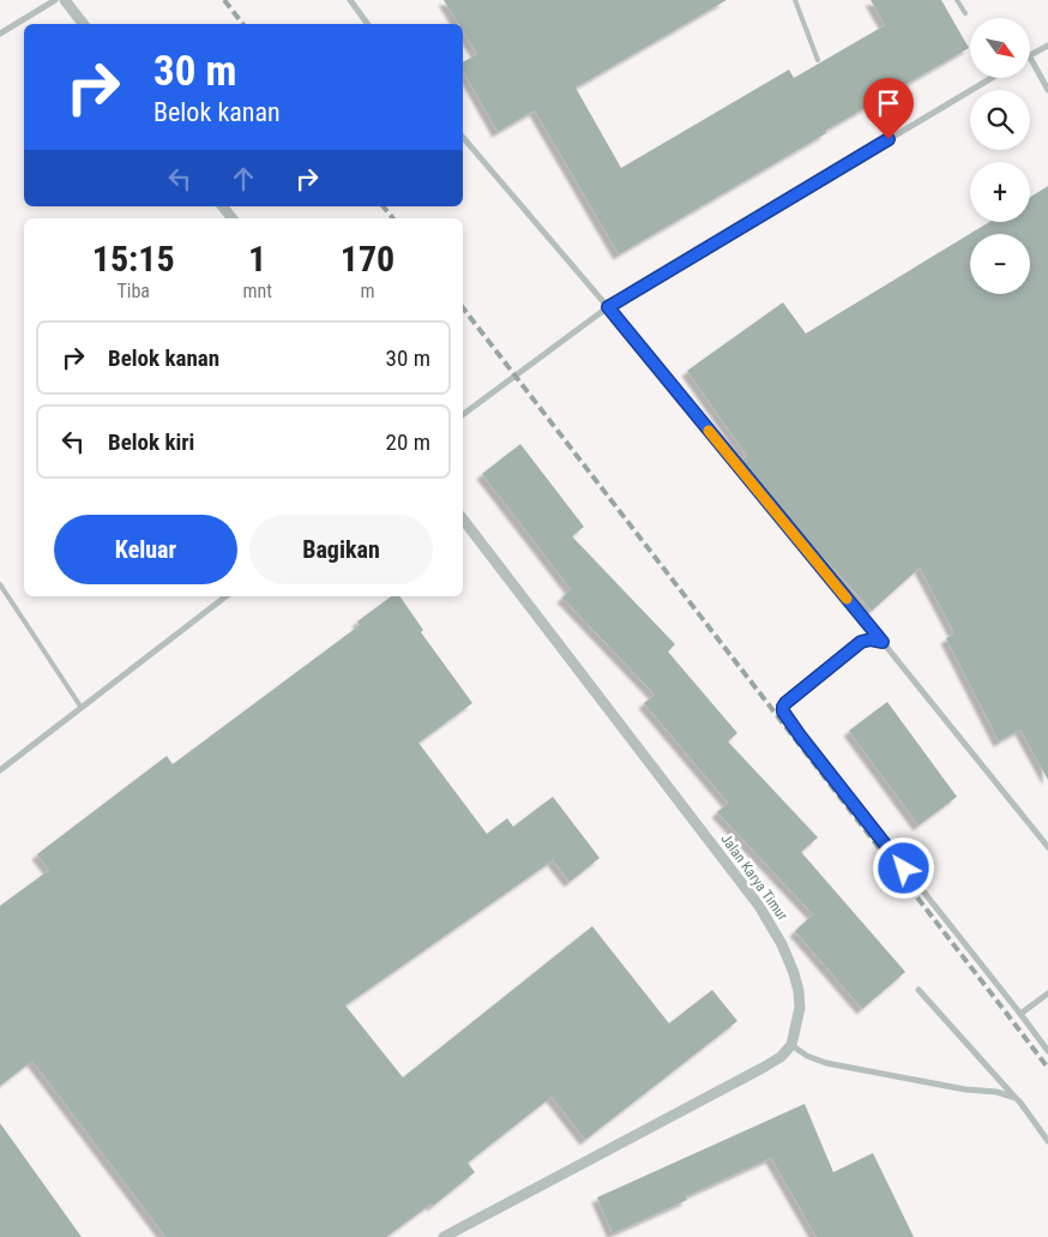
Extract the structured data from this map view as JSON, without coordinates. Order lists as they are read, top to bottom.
{
  "streets": {
    "street": ["Jalan Karya Timur"]
  },
  "north": "bottom right",
  "page": {
    "map_buttons": ["+", "−"],
    "turn": ["30 m", "Belok kanan"],
    "eta": [
      "15:15",
      "Tiba",
      "1",
      "mnt",
      "170",
      "m"
    ],
    "list": [
      {
        "name": "Belok kanan",
        "value": "30 m"
      },
      {
        "name": "Belok kiri",
        "value": "20 m"
      }
    ],
    "buttons": ["Keluar", "Bagikan"]
  }
}
